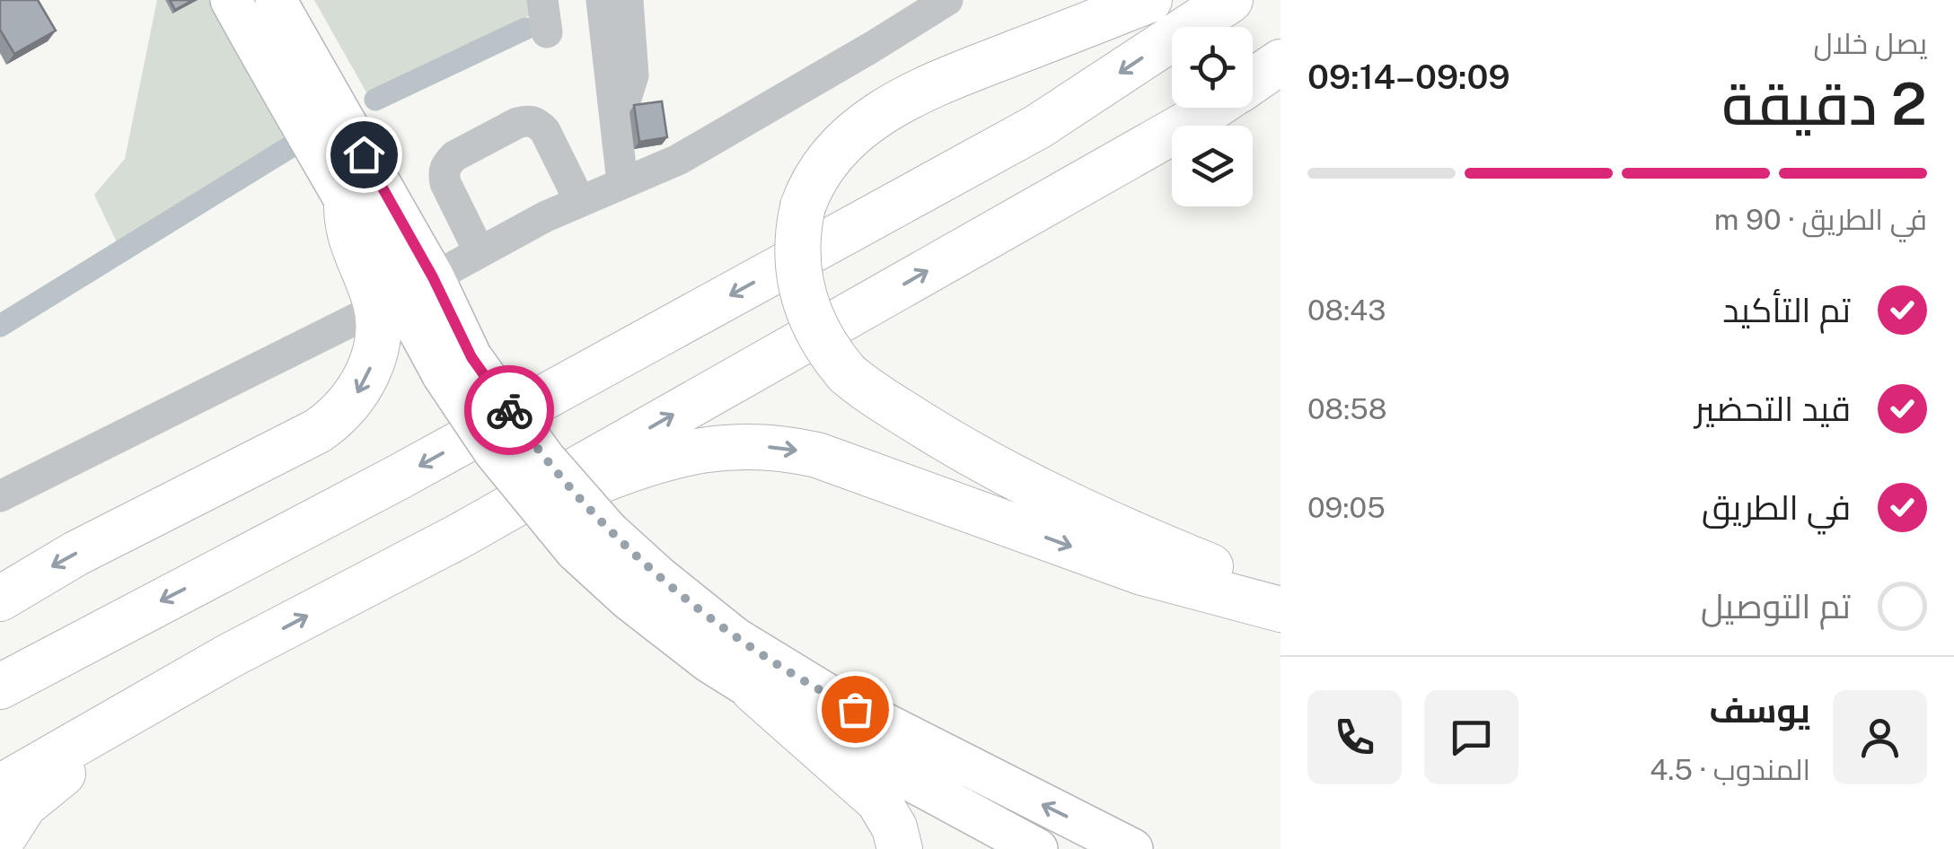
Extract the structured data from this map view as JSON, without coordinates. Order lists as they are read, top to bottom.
{
  "page": {
    "heading": ["2 دقيقة", "يصل خلال", "09:09–09:14"],
    "panel": ["يوسف", "المندوب · 4.5"],
    "bar": "في الطريق · 90 m",
    "list": [
      ["تم التأكيد", "08:43"],
      ["قيد التحضير", "08:58"],
      ["في الطريق", "09:05"],
      "تم التوصيل"
    ]
  }
}
